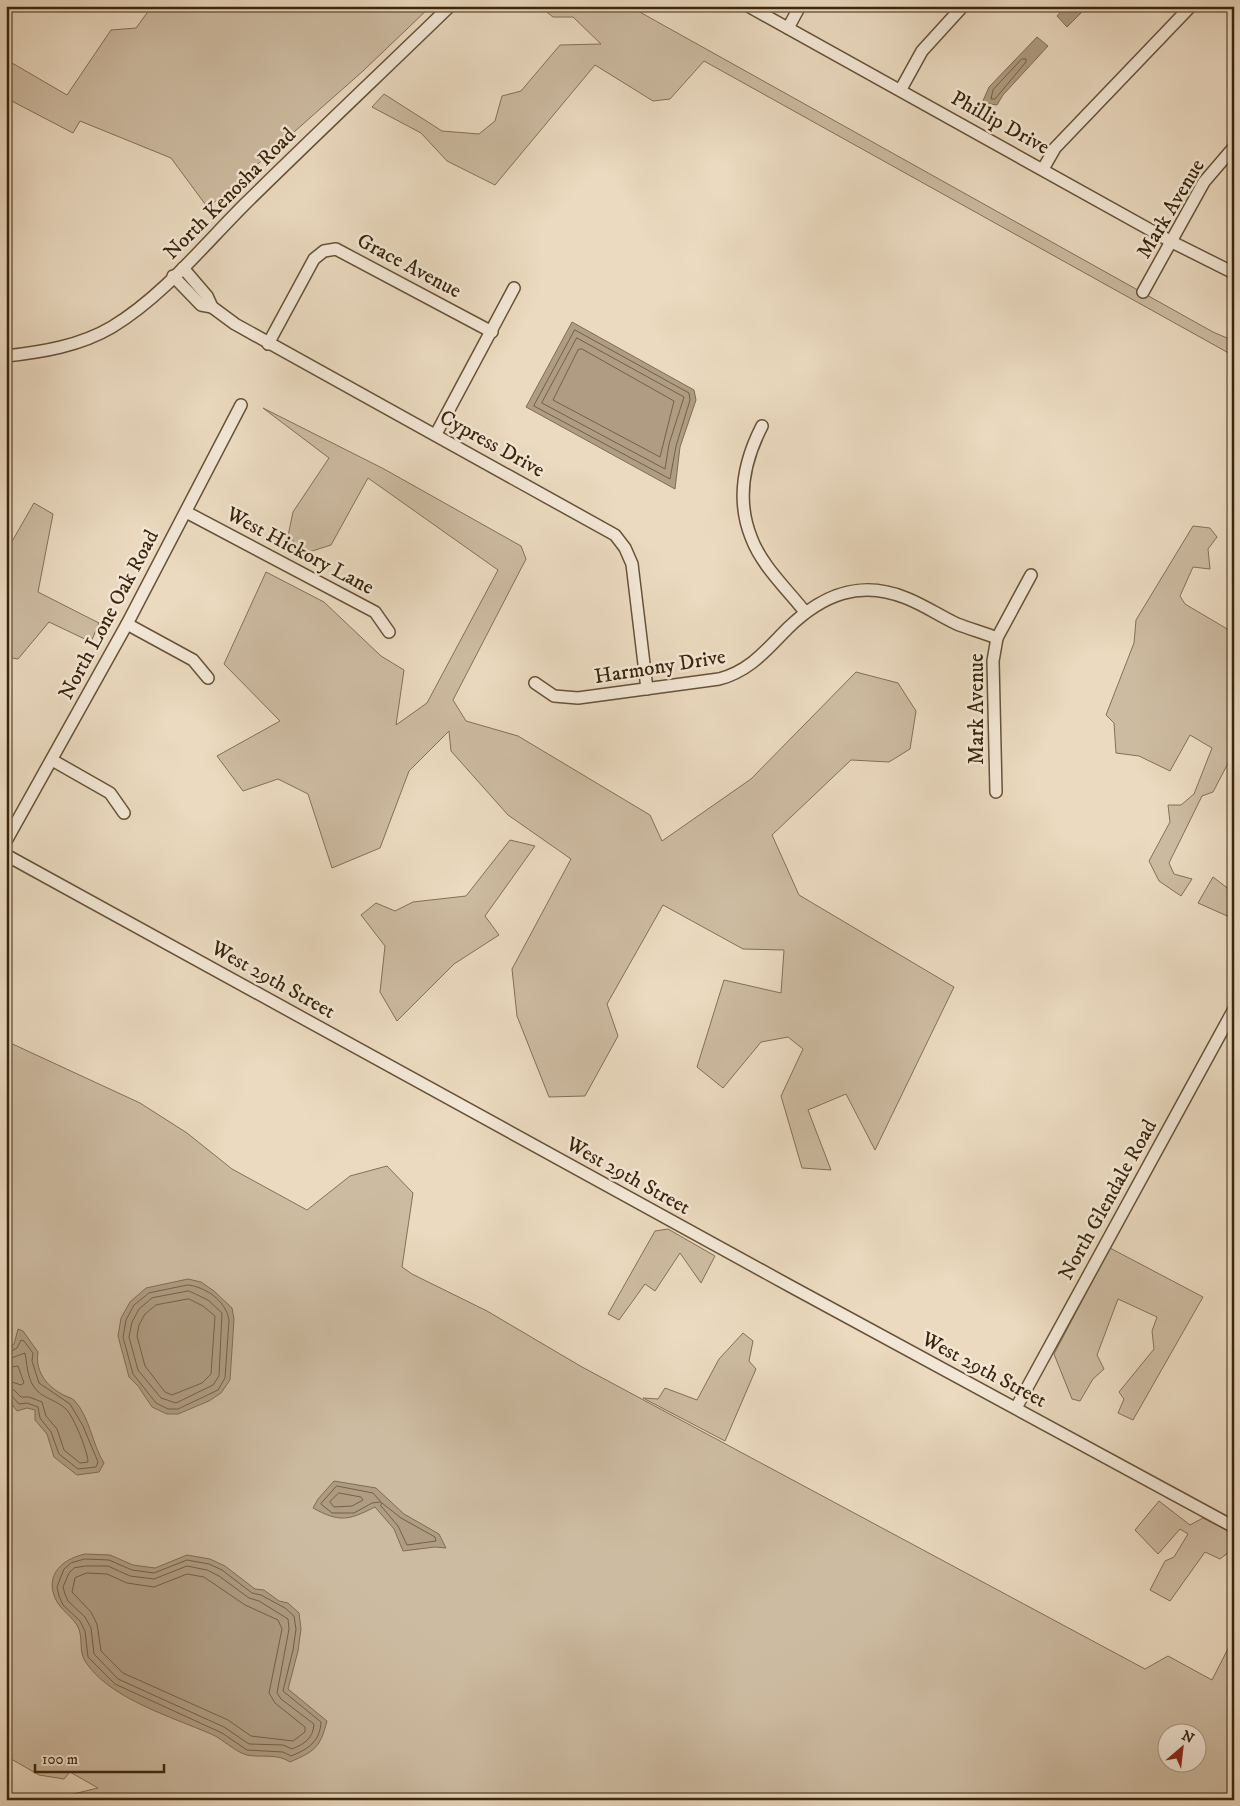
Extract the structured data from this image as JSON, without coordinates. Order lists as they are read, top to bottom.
{
  "streets": {
    "street": [
      "Phillip Drive",
      "North Kenosha Road",
      "Mark Avenue",
      "Grace Avenue",
      "Cypress Drive",
      "West Hickory Lane",
      "North Lone Oak Road",
      "Harmony Drive",
      "West 29th Street",
      "North Glendale Road"
    ]
  },
  "crossings": [
    ["Phillip Drive", "Mark Avenue"],
    ["North Kenosha Road", "Cypress Drive"],
    ["Mark Avenue", "Harmony Drive"],
    ["Grace Avenue", "Cypress Drive"],
    ["Cypress Drive", "Harmony Drive"],
    ["West Hickory Lane", "North Lone Oak Road"],
    ["West 29th Street", "North Glendale Road"]
  ],
  "scale_bar": "100 m",
  "north": "top right"
}
